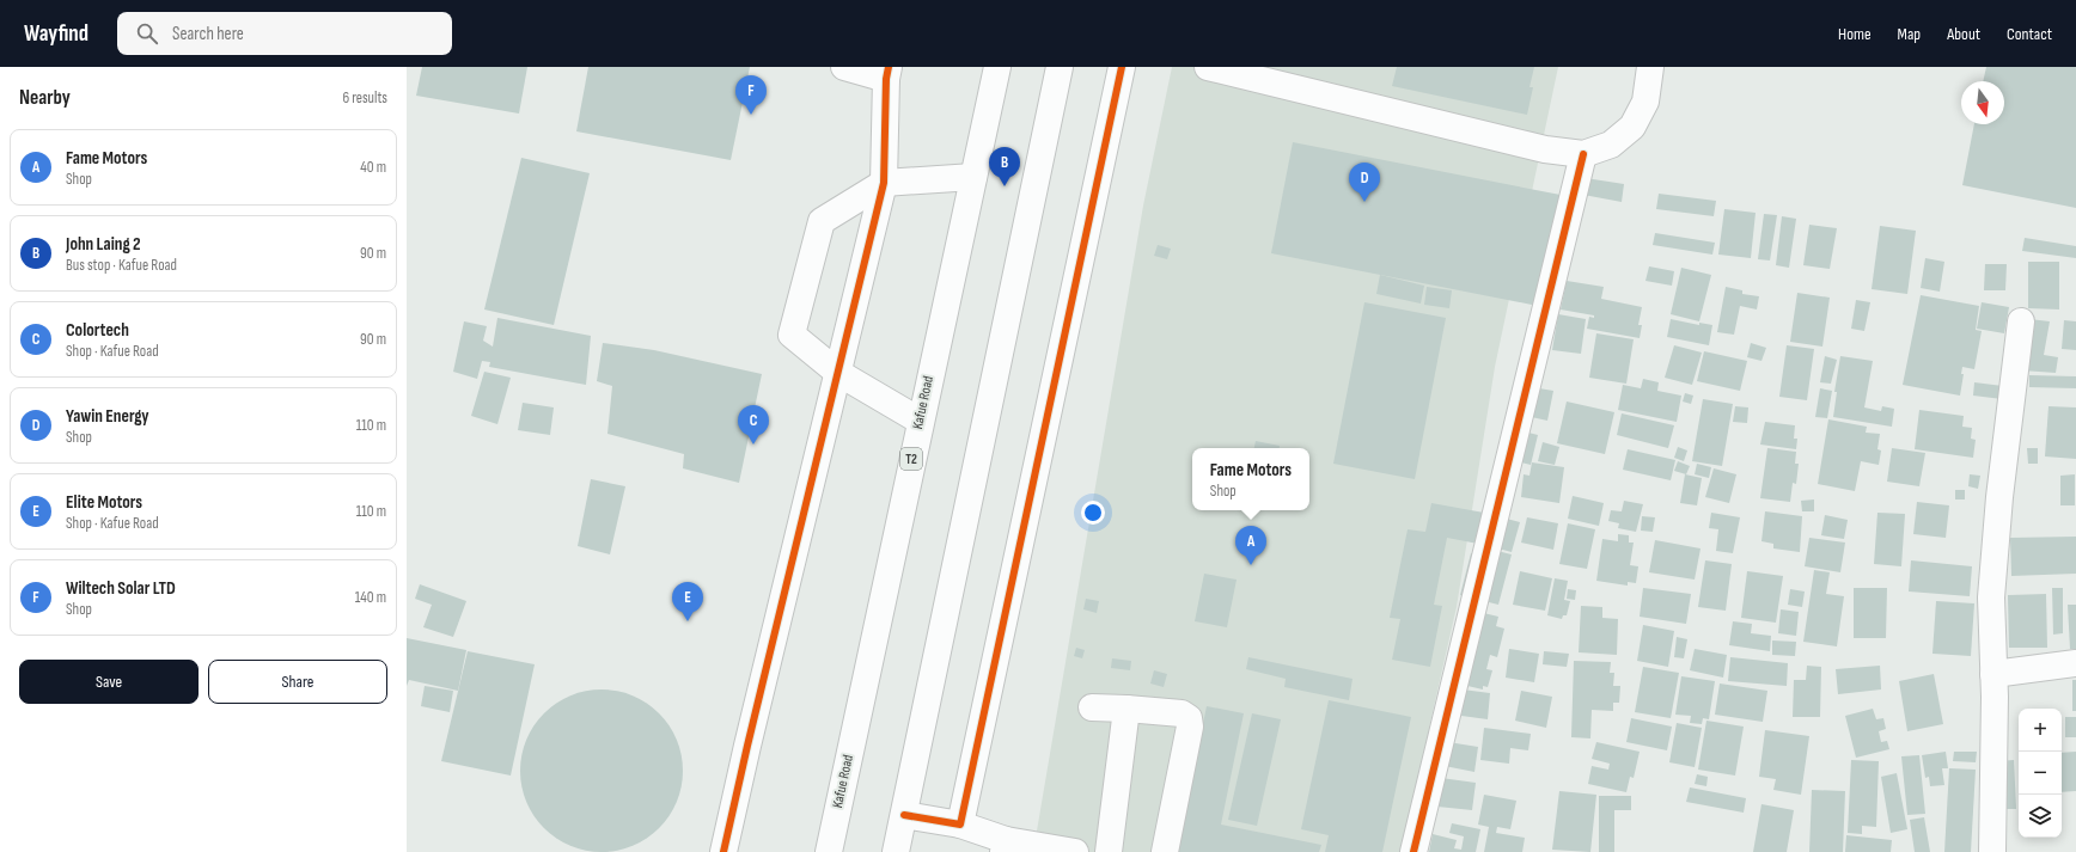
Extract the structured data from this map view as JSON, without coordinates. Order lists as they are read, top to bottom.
{
  "streets": {
    "street": ["Kafue Road", "T2"]
  },
  "north": "bottom",
  "page": {
    "header": "Wayfind",
    "search": "Search here",
    "nav": [
      "Home",
      "Map",
      "About",
      "Contact"
    ],
    "heading": ["Nearby", "6 results"],
    "pins": [
      "F",
      "B",
      "D",
      "C",
      "A",
      "E"
    ],
    "list": [
      {
        "mark": "A",
        "name": "Fame Motors",
        "note": "Shop",
        "value": "40 m"
      },
      {
        "mark": "B",
        "name": "John Laing 2",
        "note": "Bus stop · Kafue Road",
        "value": "90 m"
      },
      {
        "mark": "C",
        "name": "Colortech",
        "note": "Shop · Kafue Road",
        "value": "90 m"
      },
      {
        "mark": "D",
        "name": "Yawin Energy",
        "note": "Shop",
        "value": "110 m"
      },
      {
        "mark": "E",
        "name": "Elite Motors",
        "note": "Shop · Kafue Road",
        "value": "110 m"
      },
      {
        "mark": "F",
        "name": "Wiltech Solar LTD",
        "note": "Shop",
        "value": "140 m"
      }
    ],
    "popup": ["Fame Motors", "Shop"],
    "buttons": ["Save", "Share"],
    "map_buttons": ["+", "−"]
  }
}
